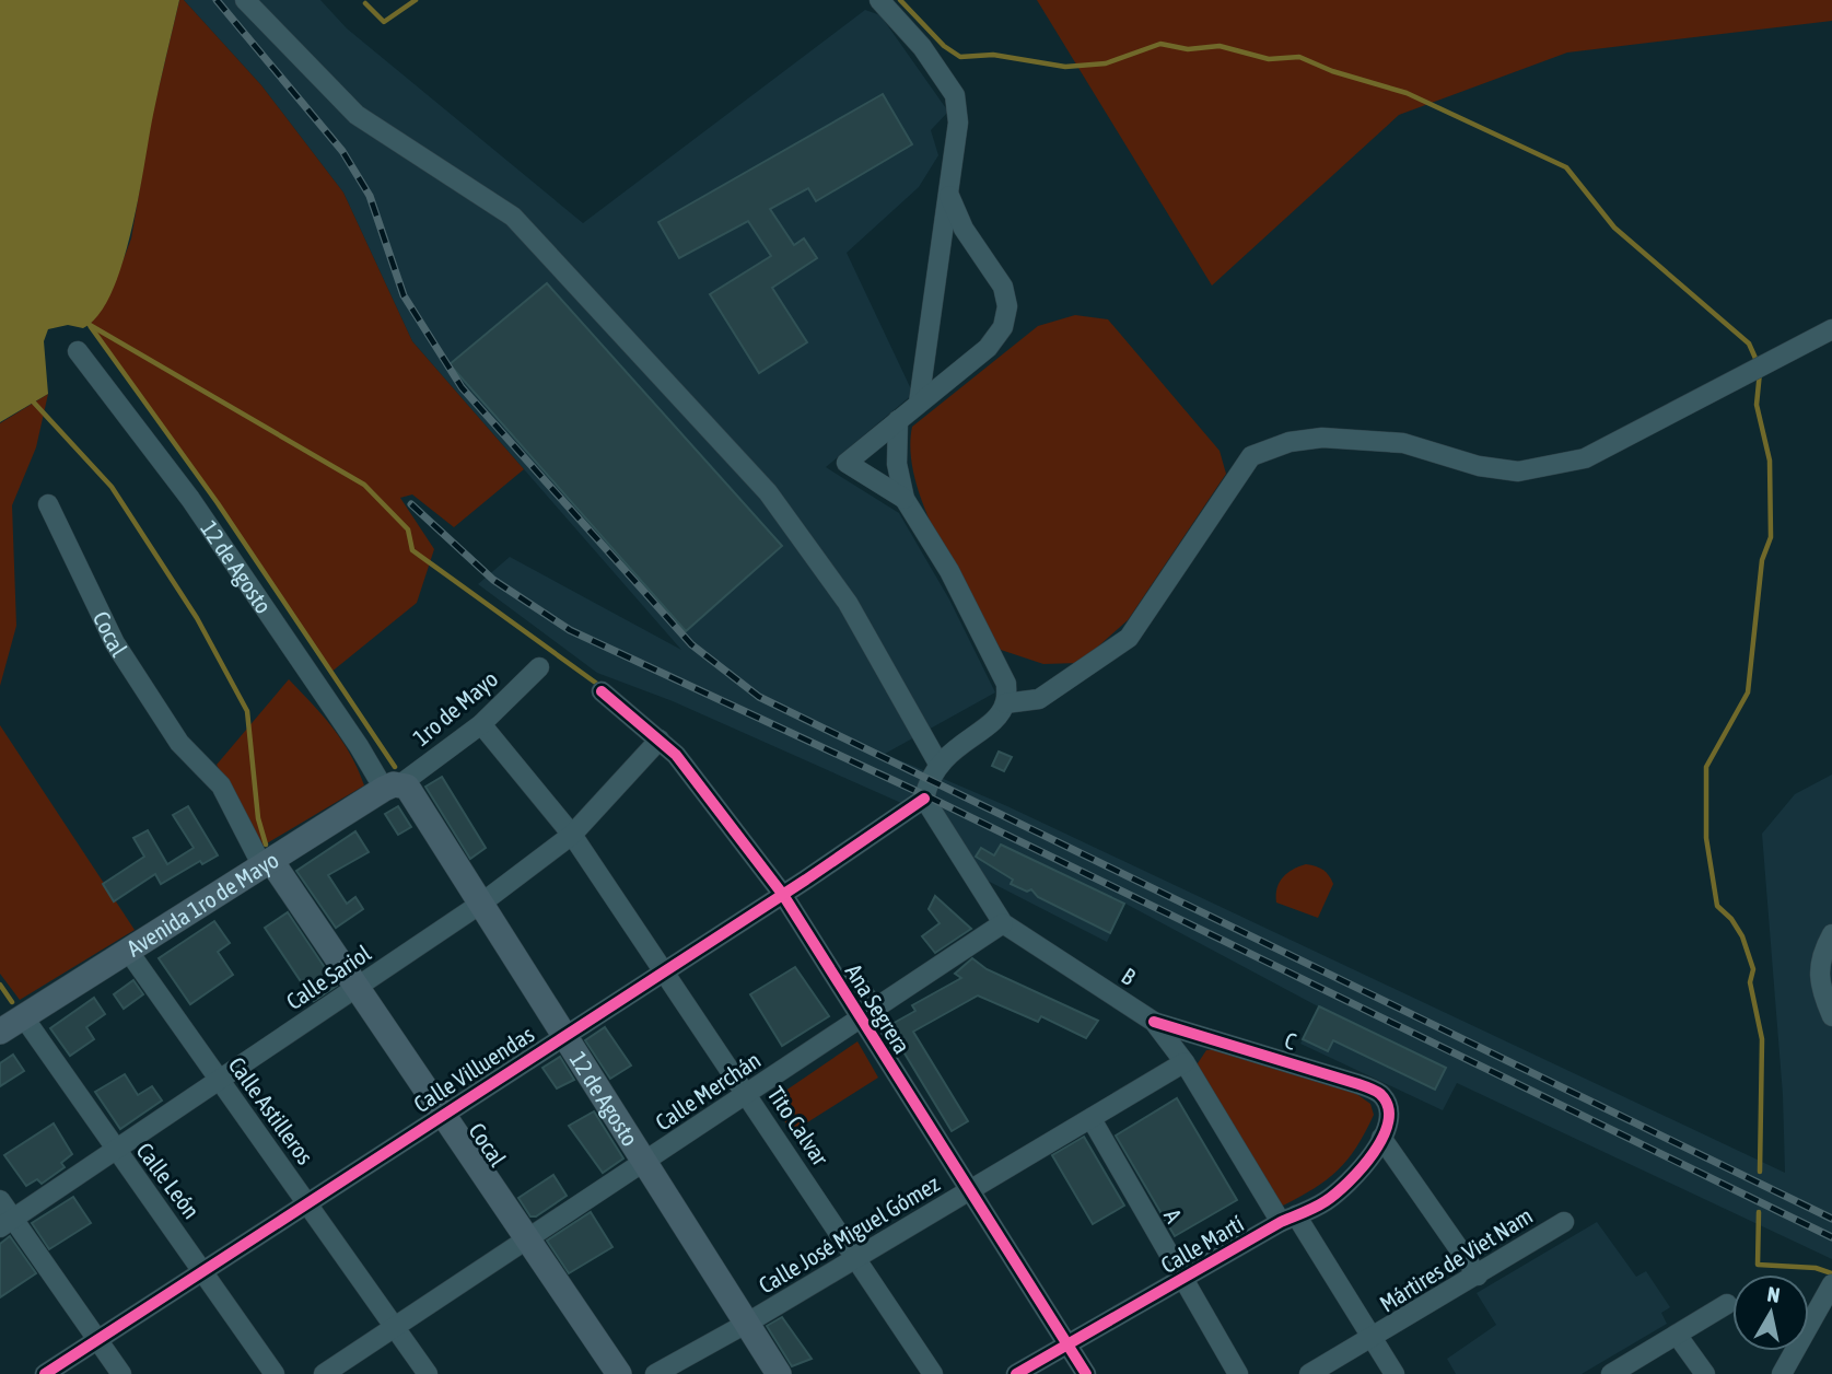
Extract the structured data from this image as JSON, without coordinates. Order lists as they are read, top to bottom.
{
  "streets": {
    "main road": ["12 de Agosto", "Cocal", "Avenida 1ro de Mayo"],
    "street": [
      "1ro de Mayo",
      "B",
      "Calle Sariol",
      "Ana Segrera",
      "C",
      "Calle Villuendas",
      "Calle Merchán",
      "Calle Astilleros",
      "Tito Calvar",
      "Calle León",
      "A",
      "Calle José Miguel Gómez",
      "Calle Martí",
      "Mártires de Viet Nam"
    ]
  },
  "crossings": [
    ["12 de Agosto", "1ro de Mayo"],
    ["12 de Agosto", "Avenida 1ro de Mayo"],
    ["12 de Agosto", "Calle Sariol"],
    ["12 de Agosto", "Calle Villuendas"],
    ["12 de Agosto", "Calle Merchán"],
    ["12 de Agosto", "Calle José Miguel Gómez"],
    ["Cocal", "Avenida 1ro de Mayo"],
    ["Cocal", "Calle Sariol"],
    ["Cocal", "Calle Villuendas"],
    ["Cocal", "Calle Merchán"],
    ["1ro de Mayo", "Avenida 1ro de Mayo"],
    ["1ro de Mayo", "Tito Calvar"],
    ["Avenida 1ro de Mayo", "Calle Astilleros"],
    ["Avenida 1ro de Mayo", "Calle León"],
    ["B", "C"],
    ["B", "Calle Villuendas"],
    ["B", "Calle Merchán"],
    ["B", "Calle José Miguel Gómez"],
    ["B", "Calle Martí"],
    ["B", "Mártires de Viet Nam"],
    ["Calle Sariol", "Ana Segrera"],
    ["Calle Sariol", "Calle Astilleros"],
    ["Calle Sariol", "Tito Calvar"],
    ["Calle Sariol", "Calle León"],
    ["Ana Segrera", "Calle Villuendas"],
    ["Ana Segrera", "Calle Merchán"],
    ["Ana Segrera", "Calle José Miguel Gómez"],
    ["Ana Segrera", "Calle Martí"],
    ["C", "Calle Martí"],
    ["C", "Mártires de Viet Nam"],
    ["Calle Villuendas", "Calle Astilleros"],
    ["Calle Villuendas", "Tito Calvar"],
    ["Calle Villuendas", "Calle León"],
    ["Calle Merchán", "Calle Astilleros"],
    ["Calle Merchán", "Tito Calvar"],
    ["Tito Calvar", "Calle José Miguel Gómez"],
    ["A", "Calle José Miguel Gómez"],
    ["A", "Calle Martí"]
  ],
  "north": "top"
}
